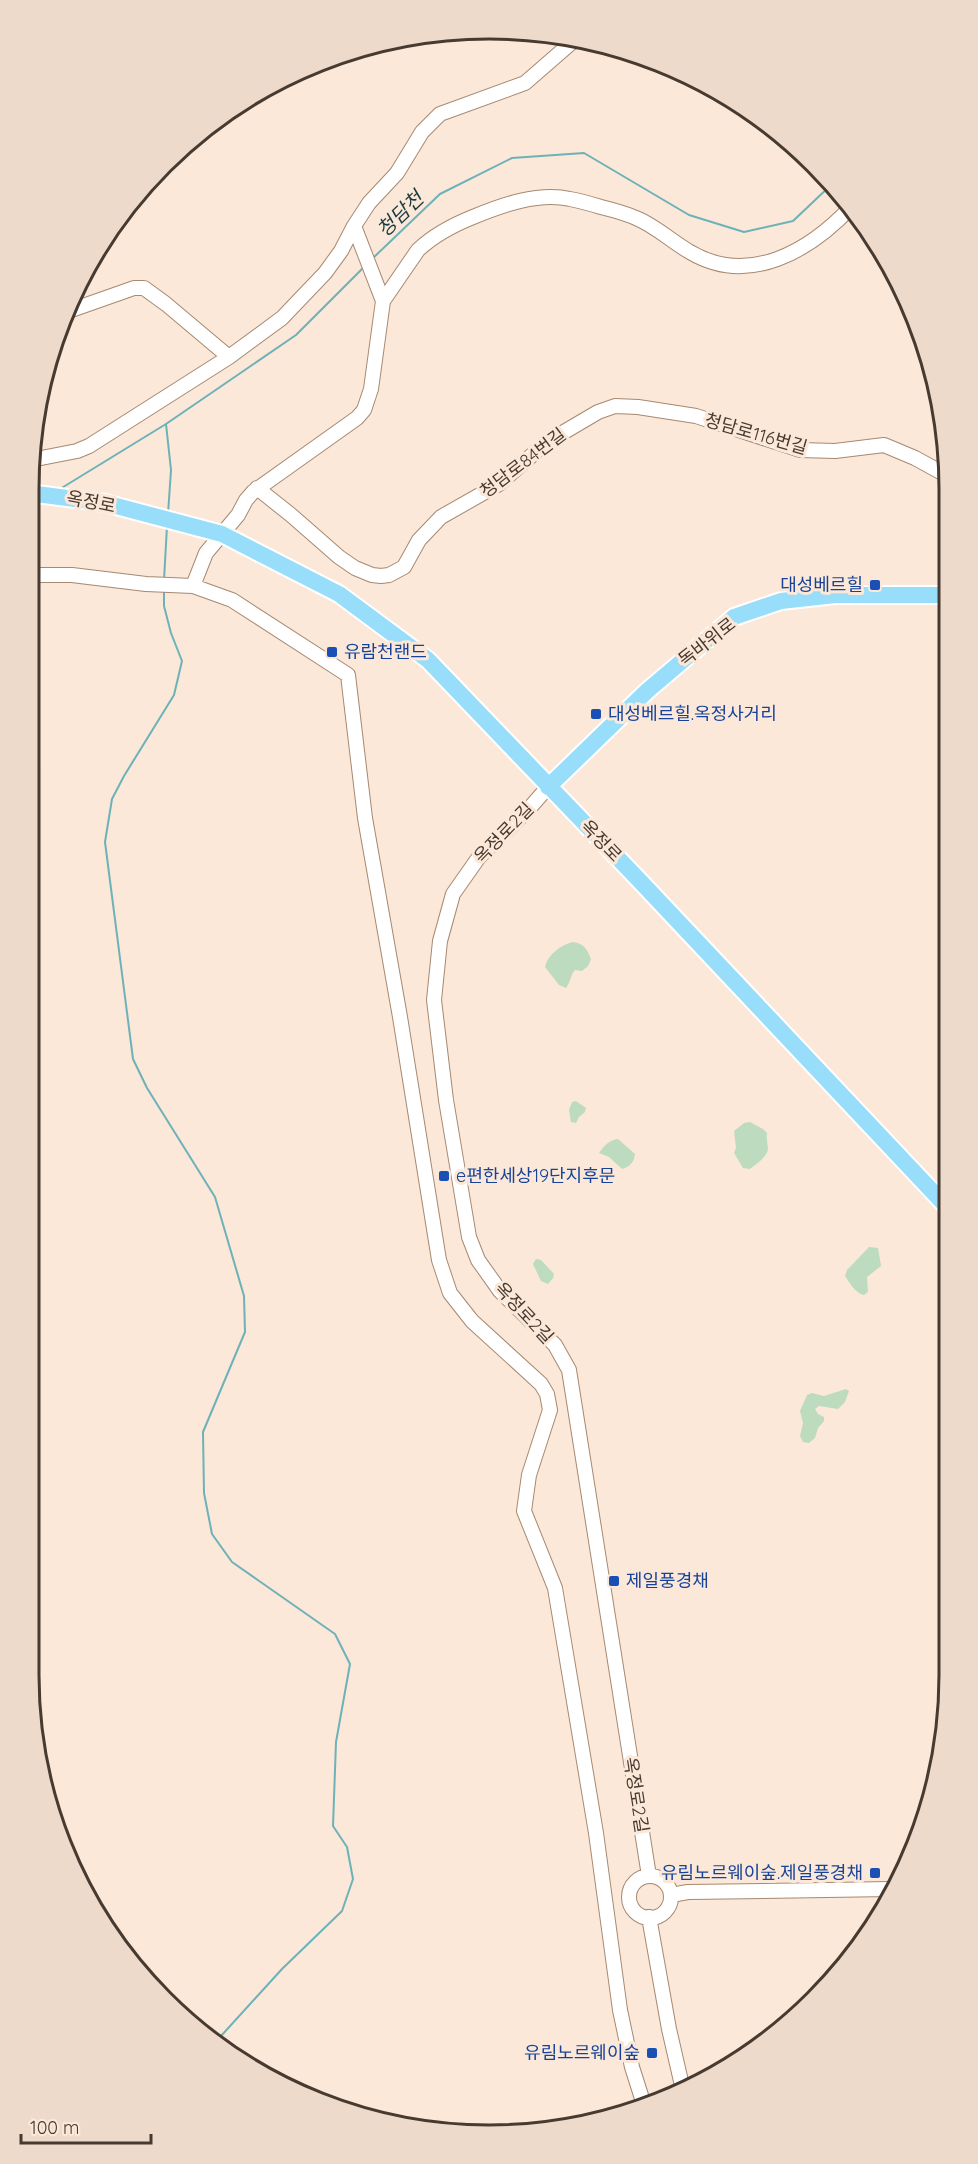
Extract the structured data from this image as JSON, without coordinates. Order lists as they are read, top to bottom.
{
  "streets": {
    "main road": ["옥정로", "독바위로"],
    "street": ["청담로116번길", "청담로84번길", "옥정로2길"]
  },
  "crossings": [
    ["청담로116번길", "청담로84번길"],
    ["옥정로", "독바위로"],
    ["옥정로", "옥정로2길"],
    ["독바위로", "옥정로2길"]
  ],
  "water": ["청담천"],
  "places": {
    "transit": [
      "대성베르힐",
      "유람천랜드",
      "대성베르힐.옥정사거리",
      "e편한세상19단지후문",
      "제일풍경채",
      "유림노르웨이숲.제일풍경채",
      "유림노르웨이숲"
    ]
  },
  "scale_bar": "100 m"
}
